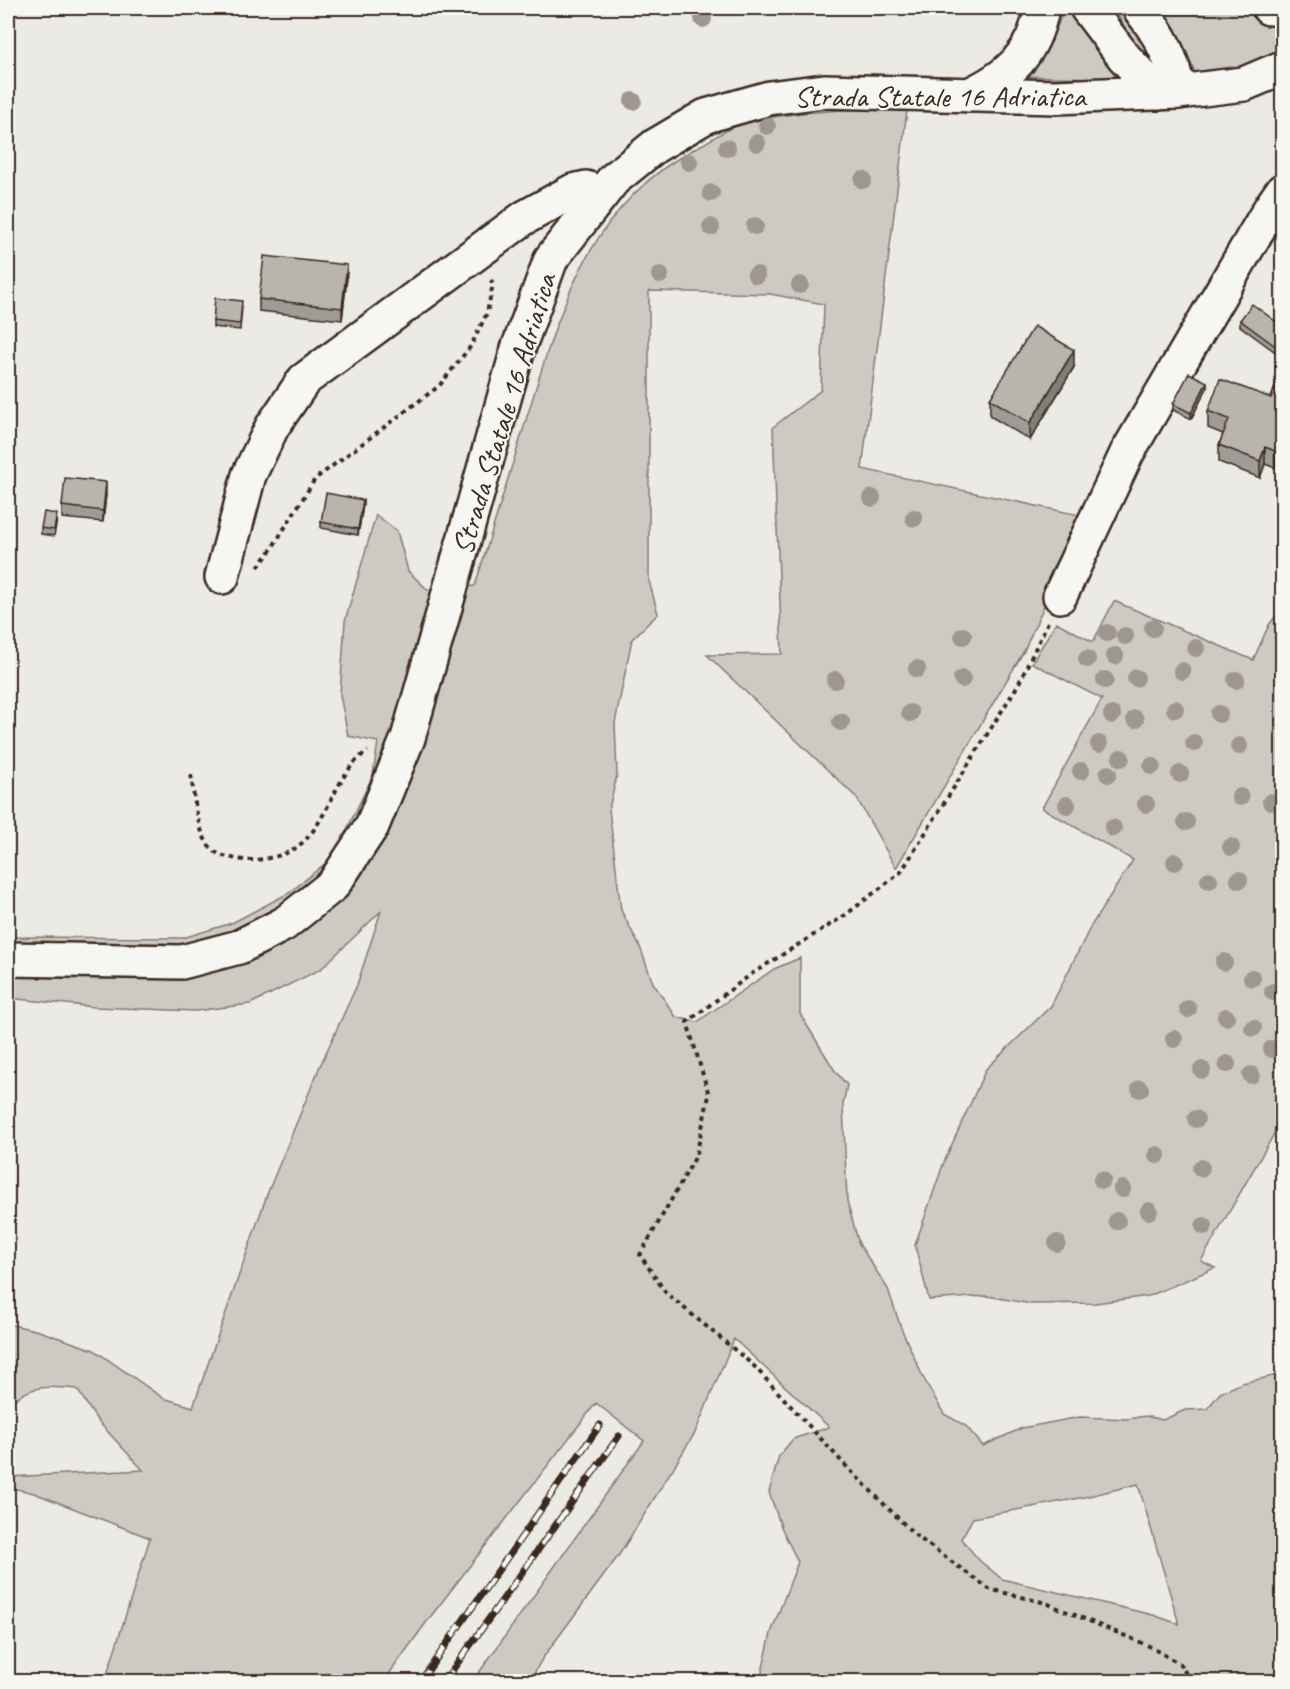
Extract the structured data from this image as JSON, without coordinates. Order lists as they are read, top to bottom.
{
  "streets": {
    "main road": ["Strada Statale 16 Adriatica"]
  }
}
